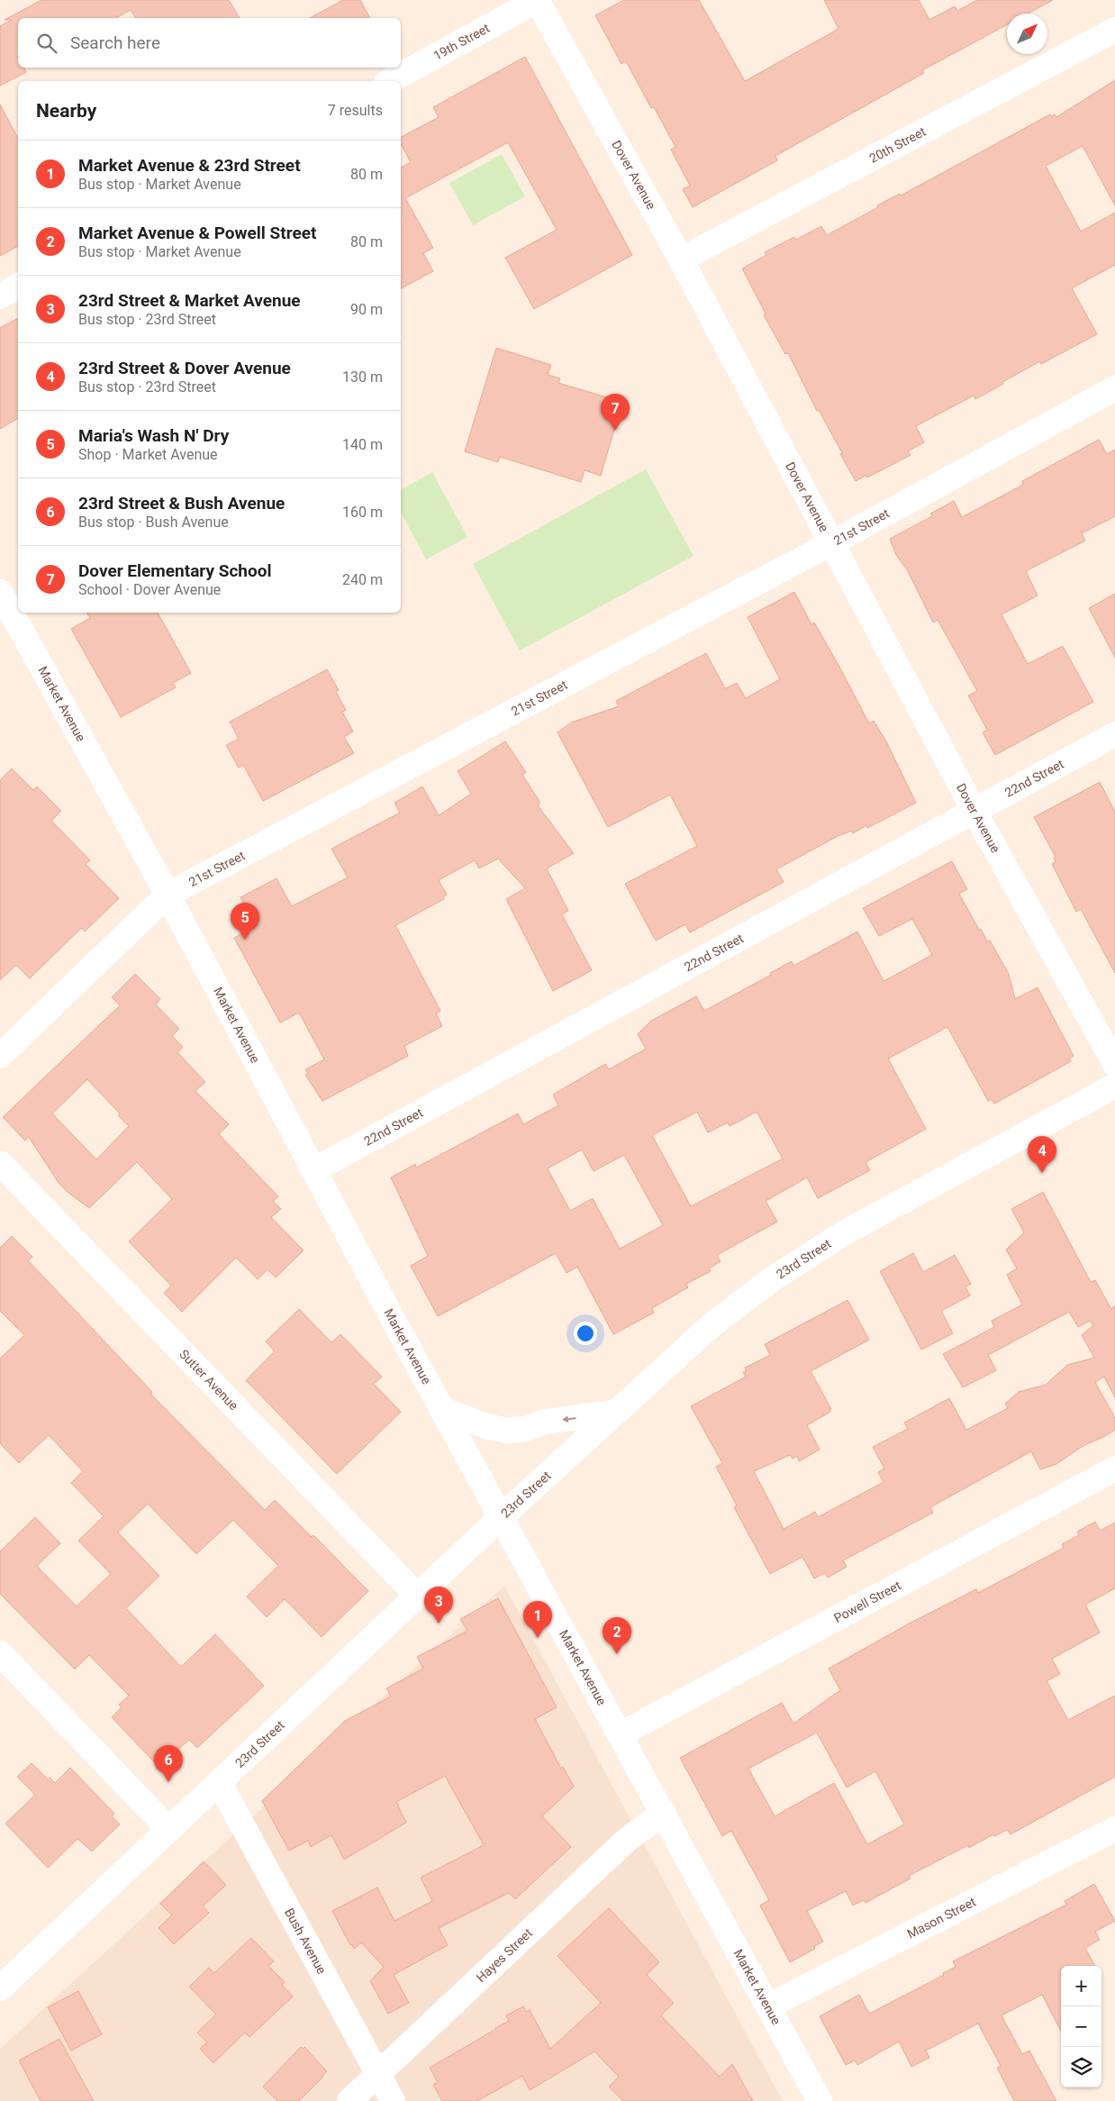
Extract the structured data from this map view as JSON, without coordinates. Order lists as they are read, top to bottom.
{
  "streets": {
    "street": [
      "19th Street",
      "20th Street",
      "Dover Avenue",
      "21st Street",
      "Market Avenue",
      "22nd Street",
      "23rd Street",
      "Sutter Avenue",
      "Powell Street",
      "Mason Street",
      "Bush Avenue",
      "Hayes Street"
    ]
  },
  "crossings": [
    ["19th Street", "Dover Avenue"],
    ["20th Street", "Dover Avenue"],
    ["Dover Avenue", "21st Street"],
    ["Dover Avenue", "22nd Street"],
    ["21st Street", "Market Avenue"],
    ["Market Avenue", "22nd Street"],
    ["Market Avenue", "23rd Street"],
    ["Market Avenue", "Powell Street"],
    ["Market Avenue", "Mason Street"],
    ["Market Avenue", "Hayes Street"],
    ["23rd Street", "Sutter Avenue"],
    ["23rd Street", "Bush Avenue"],
    ["Bush Avenue", "Hayes Street"]
  ],
  "north": "top right",
  "page": {
    "search": "Search here",
    "heading": ["Nearby", "7 results"],
    "list": [
      {
        "mark": "1",
        "name": "Market Avenue & 23rd Street",
        "note": "Bus stop · Market Avenue",
        "value": "80 m"
      },
      {
        "mark": "2",
        "name": "Market Avenue & Powell Street",
        "note": "Bus stop · Market Avenue",
        "value": "80 m"
      },
      {
        "mark": "3",
        "name": "23rd Street & Market Avenue",
        "note": "Bus stop · 23rd Street",
        "value": "90 m"
      },
      {
        "mark": "4",
        "name": "23rd Street & Dover Avenue",
        "note": "Bus stop · 23rd Street",
        "value": "130 m"
      },
      {
        "mark": "5",
        "name": "Maria's Wash N' Dry",
        "note": "Shop · Market Avenue",
        "value": "140 m"
      },
      {
        "mark": "6",
        "name": "23rd Street & Bush Avenue",
        "note": "Bus stop · Bush Avenue",
        "value": "160 m"
      },
      {
        "mark": "7",
        "name": "Dover Elementary School",
        "note": "School · Dover Avenue",
        "value": "240 m"
      }
    ],
    "pins": [
      "7",
      "5",
      "4",
      "3",
      "1",
      "2",
      "6"
    ],
    "map_buttons": ["+", "−"]
  }
}
